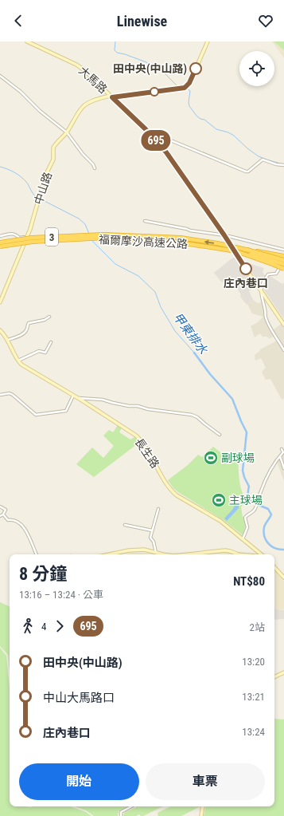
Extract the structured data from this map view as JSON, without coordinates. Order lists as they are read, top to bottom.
{
  "streets": {
    "highway": ["3", "福爾摩沙高速公路"],
    "street": ["大馬路", "中山路", "長生路"]
  },
  "crossings": [
    ["大馬路", "中山路"]
  ],
  "water": ["甲東排水"],
  "places": {
    "other": ["田中央(中山路)", "庄內巷口"],
    "sports": ["副球場", "主球場"]
  },
  "lines": ["bus line 695"],
  "page": {
    "header": "Linewise",
    "on_map": "695",
    "heading": ["8 分鐘", "13:16 – 13:24 · 公車", "NT$80"],
    "legs": ["4", "695", "2站"],
    "list": [
      {
        "name": "田中央(中山路)",
        "value": "13:20"
      },
      {
        "name": "中山大馬路口",
        "value": "13:21"
      },
      {
        "name": "庄內巷口",
        "value": "13:24"
      }
    ],
    "buttons": ["開始", "車票"]
  }
}
